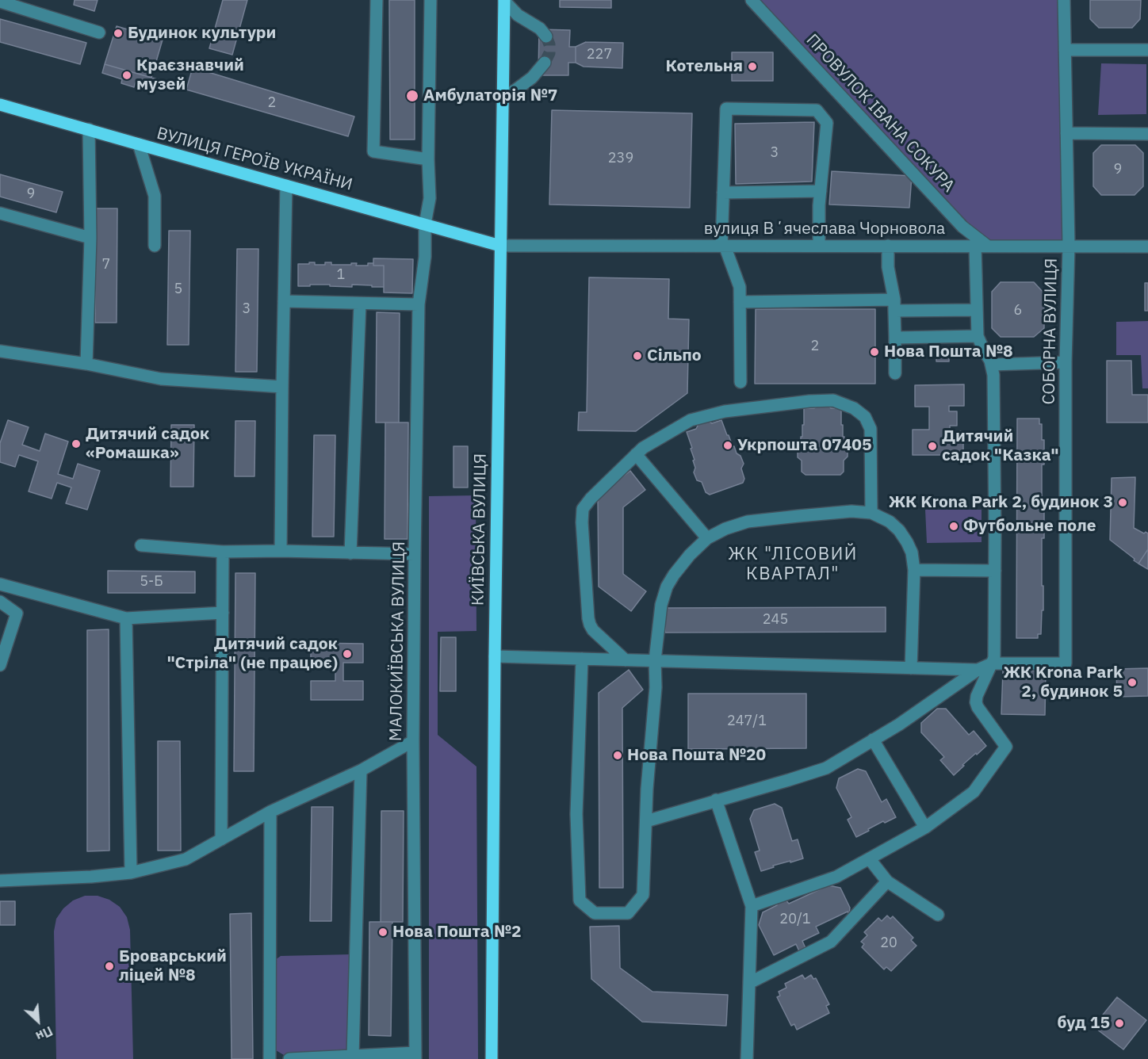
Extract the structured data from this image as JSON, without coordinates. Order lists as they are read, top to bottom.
{
  "streets": {
    "main road": ["ВУЛИЦЯ ГЕРОЇВ УКРАЇНИ", "КИЇВСЬКА ВУЛИЦЯ"],
    "street": [
      "ПРОВУЛОК ІВАНА СОКУРА",
      "вулиця Вʼячеслава Чорновола",
      "СОБОРНА ВУЛИЦЯ",
      "МАЛОКИЇВСЬКА ВУЛИЦЯ"
    ]
  },
  "crossings": [
    ["ПРОВУЛОК ІВАНА СОКУРА", "вулиця Вʼячеслава Чорновола"],
    ["ВУЛИЦЯ ГЕРОЇВ УКРАЇНИ", "вулиця Вʼячеслава Чорновола"],
    ["ВУЛИЦЯ ГЕРОЇВ УКРАЇНИ", "КИЇВСЬКА ВУЛИЦЯ"],
    ["ВУЛИЦЯ ГЕРОЇВ УКРАЇНИ", "МАЛОКИЇВСЬКА ВУЛИЦЯ"],
    ["вулиця Вʼячеслава Чорновола", "СОБОРНА ВУЛИЦЯ"],
    ["вулиця Вʼячеслава Чорновола", "КИЇВСЬКА ВУЛИЦЯ"]
  ],
  "districts": ["ЖК \"ЛІСОВИЙ КВАРТАЛ\""],
  "places": [
    "Будинок культури",
    "Котельня",
    "Краєзнавчий музей",
    "Амбулаторія №7",
    "Нова Пошта №8",
    "Сільпо",
    "Дитячий садок «Ромашка»",
    "Укрпошта 07405",
    "Дитячий садок \"Казка\"",
    "ЖК Krona Park 2, будинок 3",
    "Футбольне поле",
    "Дитячий садок \"Стріла\" (не працює)",
    "ЖК Krona Park 2, будинок 5",
    "Нова Пошта №20",
    "Нова Пошта №2",
    "Броварський ліцей №8",
    "буд 15"
  ],
  "house_numbers": [
    "227",
    "2",
    "3",
    "239",
    "9",
    "9",
    "7",
    "1",
    "5",
    "3",
    "6",
    "2",
    "5-Б",
    "245",
    "247/1",
    "20/1",
    "20"
  ],
  "north": "bottom right"
}
